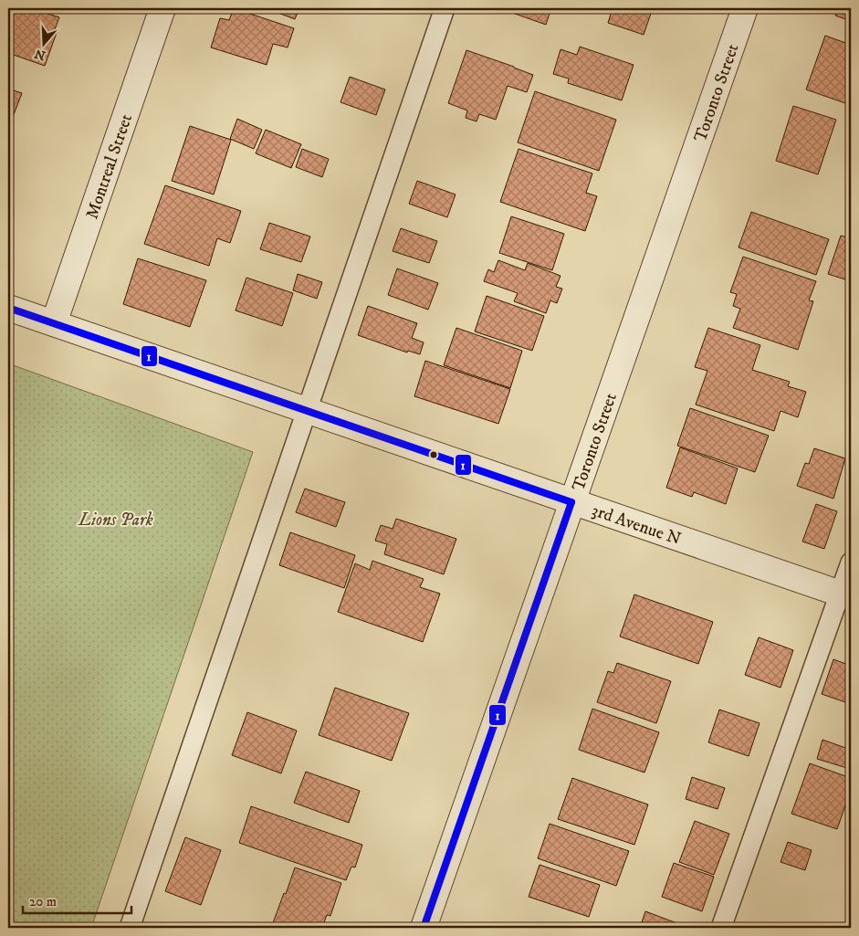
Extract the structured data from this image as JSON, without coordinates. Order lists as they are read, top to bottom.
{
  "streets": {
    "street": ["Toronto Street", "Montreal Street", "3rd Avenue N"]
  },
  "crossings": [
    ["Toronto Street", "3rd Avenue N"],
    ["Montreal Street", "3rd Avenue N"]
  ],
  "parks": ["Lions Park"],
  "lines": ["transit line 1"],
  "scale_bar": "20 m",
  "north": "bottom"
}
